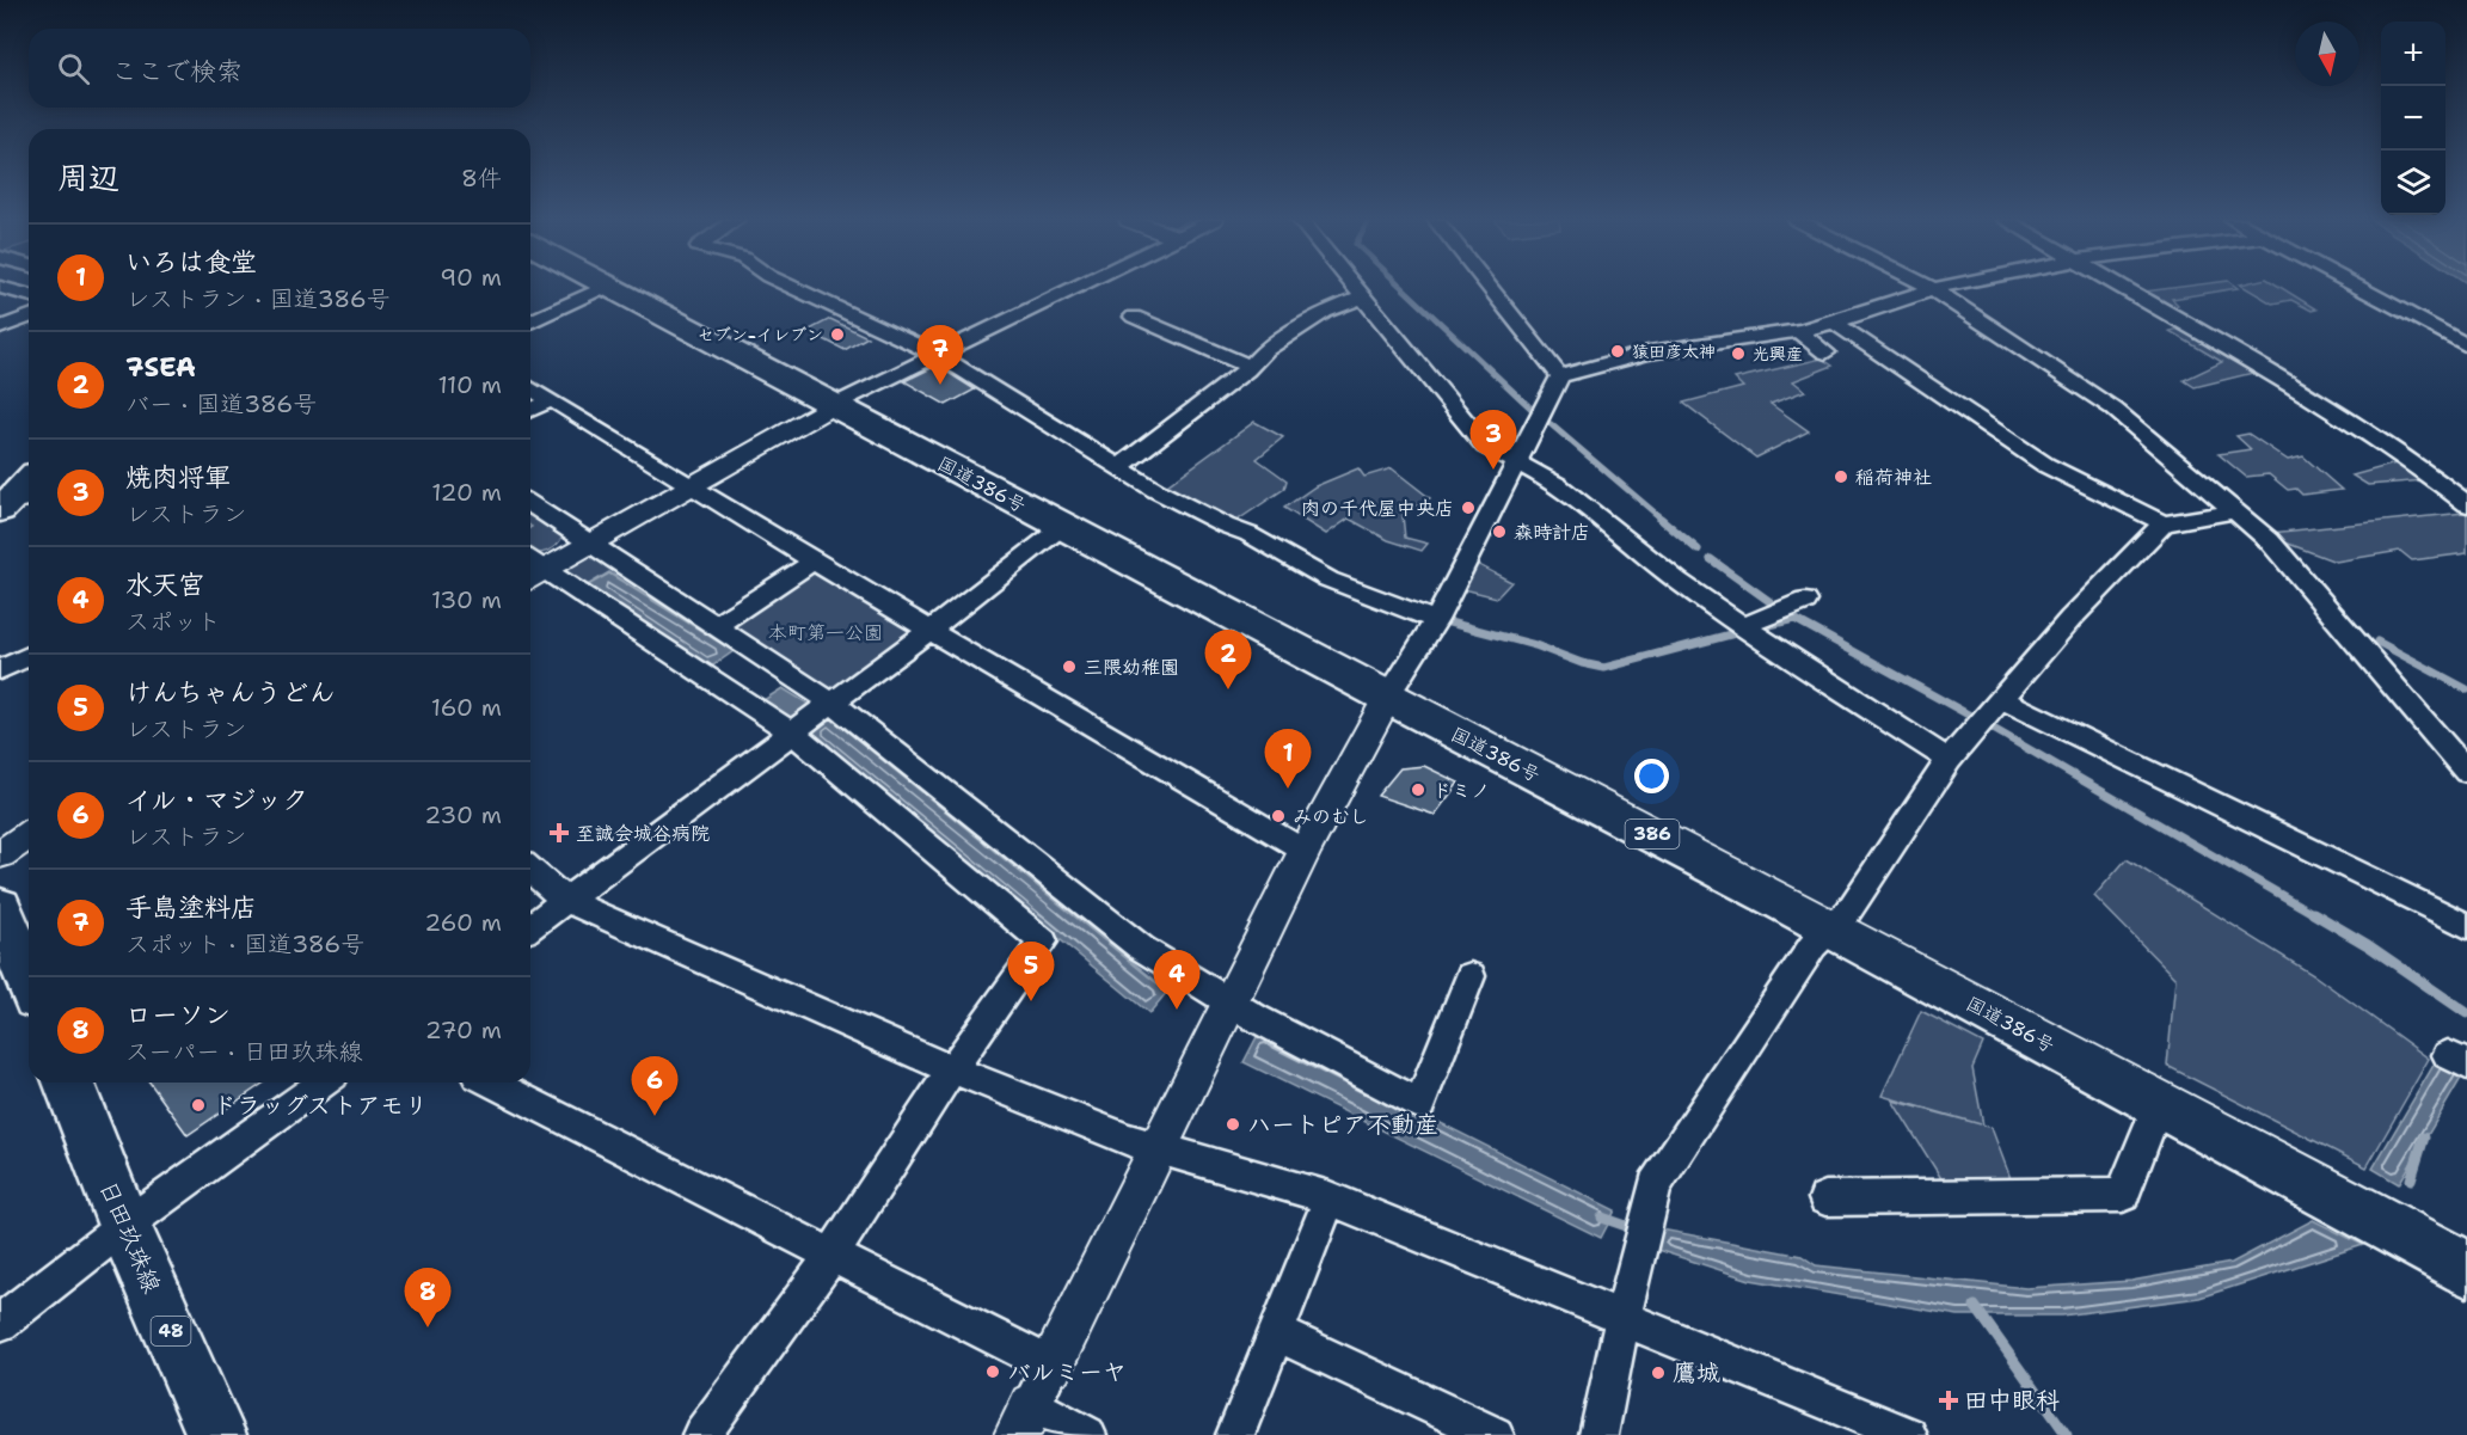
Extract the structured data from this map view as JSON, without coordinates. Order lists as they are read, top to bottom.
{
  "streets": {
    "main road": [
      "国道386号",
      "386",
      "日田玖珠線",
      "48"
    ]
  },
  "parks": ["本町第一公園"],
  "places": {
    "other": [
      "セブン-イレブン",
      "猿田彦太神",
      "光興産",
      "稲荷神社",
      "肉の千代屋中央店",
      "森時計店",
      "三隈幼稚園",
      "ドミノ",
      "みのむし",
      "ドラッグストアモリ",
      "ハートピア不動産",
      "バルミーヤ",
      "鷹城"
    ],
    "health": ["至誠会城谷病院", "田中眼科"]
  },
  "north": "bottom",
  "page": {
    "map_buttons": ["+", "−"],
    "search": "ここで検索",
    "heading": ["周辺", "8件"],
    "list": [
      {
        "mark": "1",
        "name": "いろは食堂",
        "note": "レストラン · 国道386号",
        "value": "90 m"
      },
      {
        "mark": "2",
        "name": "7SEA",
        "note": "バー · 国道386号",
        "value": "110 m"
      },
      {
        "mark": "3",
        "name": "焼肉将軍",
        "note": "レストラン",
        "value": "120 m"
      },
      {
        "mark": "4",
        "name": "水天宮",
        "note": "スポット",
        "value": "130 m"
      },
      {
        "mark": "5",
        "name": "けんちゃんうどん",
        "note": "レストラン",
        "value": "160 m"
      },
      {
        "mark": "6",
        "name": "イル・マジック",
        "note": "レストラン",
        "value": "230 m"
      },
      {
        "mark": "7",
        "name": "手島塗料店",
        "note": "スポット · 国道386号",
        "value": "260 m"
      },
      {
        "mark": "8",
        "name": "ローソン",
        "note": "スーパー · 日田玖珠線",
        "value": "270 m"
      }
    ],
    "pins": [
      "7",
      "3",
      "2",
      "1",
      "5",
      "4",
      "6",
      "8"
    ]
  }
}
